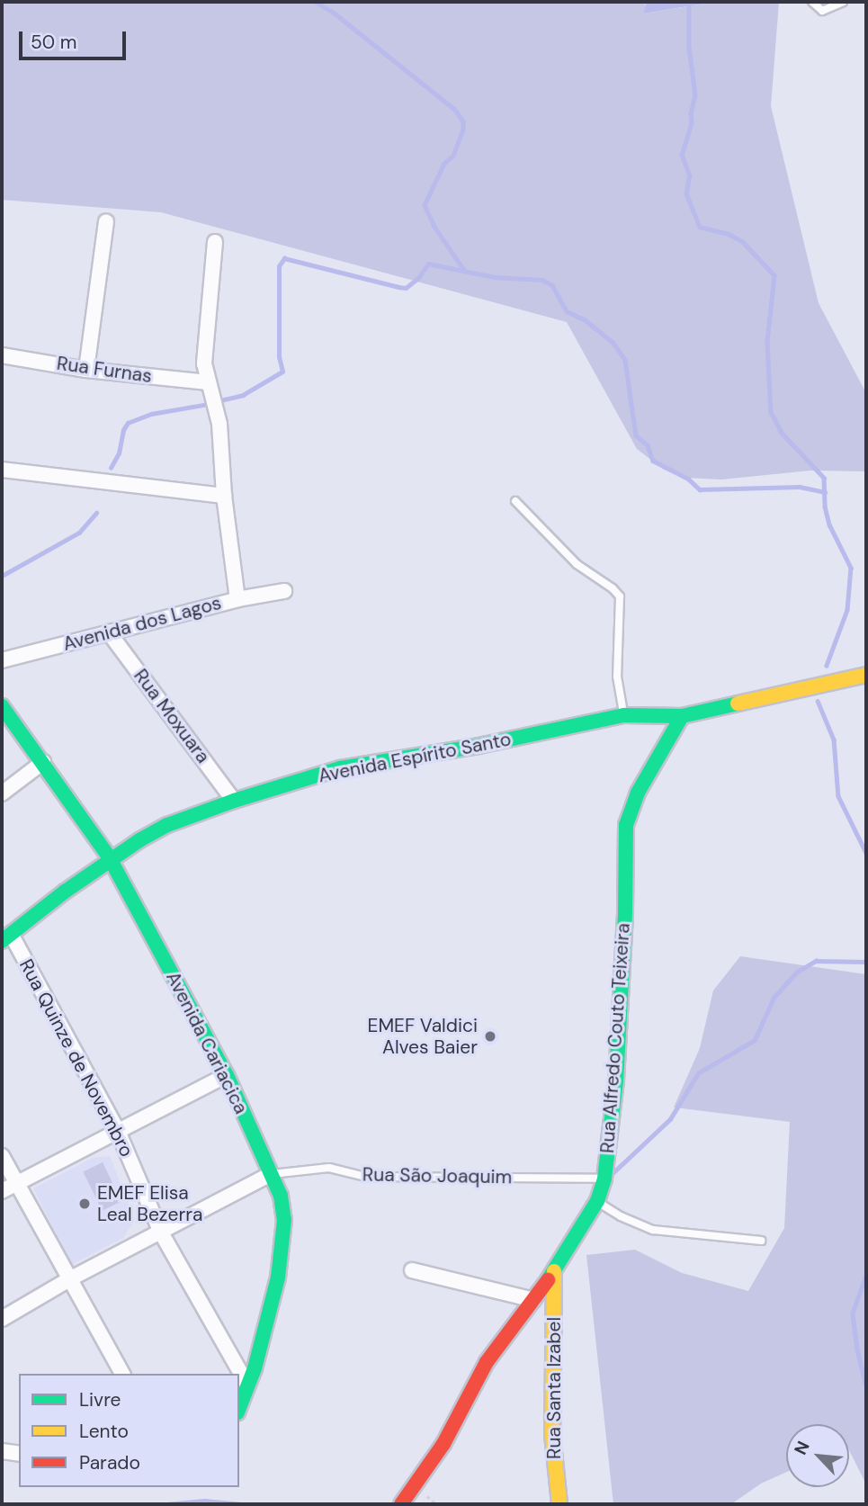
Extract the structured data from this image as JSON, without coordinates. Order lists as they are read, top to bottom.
{
  "streets": {
    "street": [
      "Rua Furnas",
      "Avenida dos Lagos",
      "Rua Moxuara",
      "Avenida Espírito Santo",
      "Rua Alfredo Couto Teixeira",
      "Avenida Cariacica",
      "Rua Quinze de Novembro",
      "Rua Santa Izabel"
    ],
    "lane": ["Rua São Joaquim"]
  },
  "crossings": [
    ["Avenida dos Lagos", "Rua Moxuara"],
    ["Rua Moxuara", "Avenida Espírito Santo"],
    ["Avenida Espírito Santo", "Rua Alfredo Couto Teixeira"],
    ["Avenida Espírito Santo", "Avenida Cariacica"],
    ["Avenida Espírito Santo", "Rua Quinze de Novembro"],
    ["Rua Alfredo Couto Teixeira", "Rua São Joaquim"],
    ["Rua Alfredo Couto Teixeira", "Rua Santa Izabel"],
    ["Avenida Cariacica", "Rua Quinze de Novembro"],
    ["Avenida Cariacica", "Rua São Joaquim"]
  ],
  "places": ["EMEF Valdici Alves Baier", "EMEF Elisa Leal Bezerra"],
  "legend": ["Livre", "Lento", "Parado"],
  "scale_bar": "50 m",
  "north": "top left"
}
